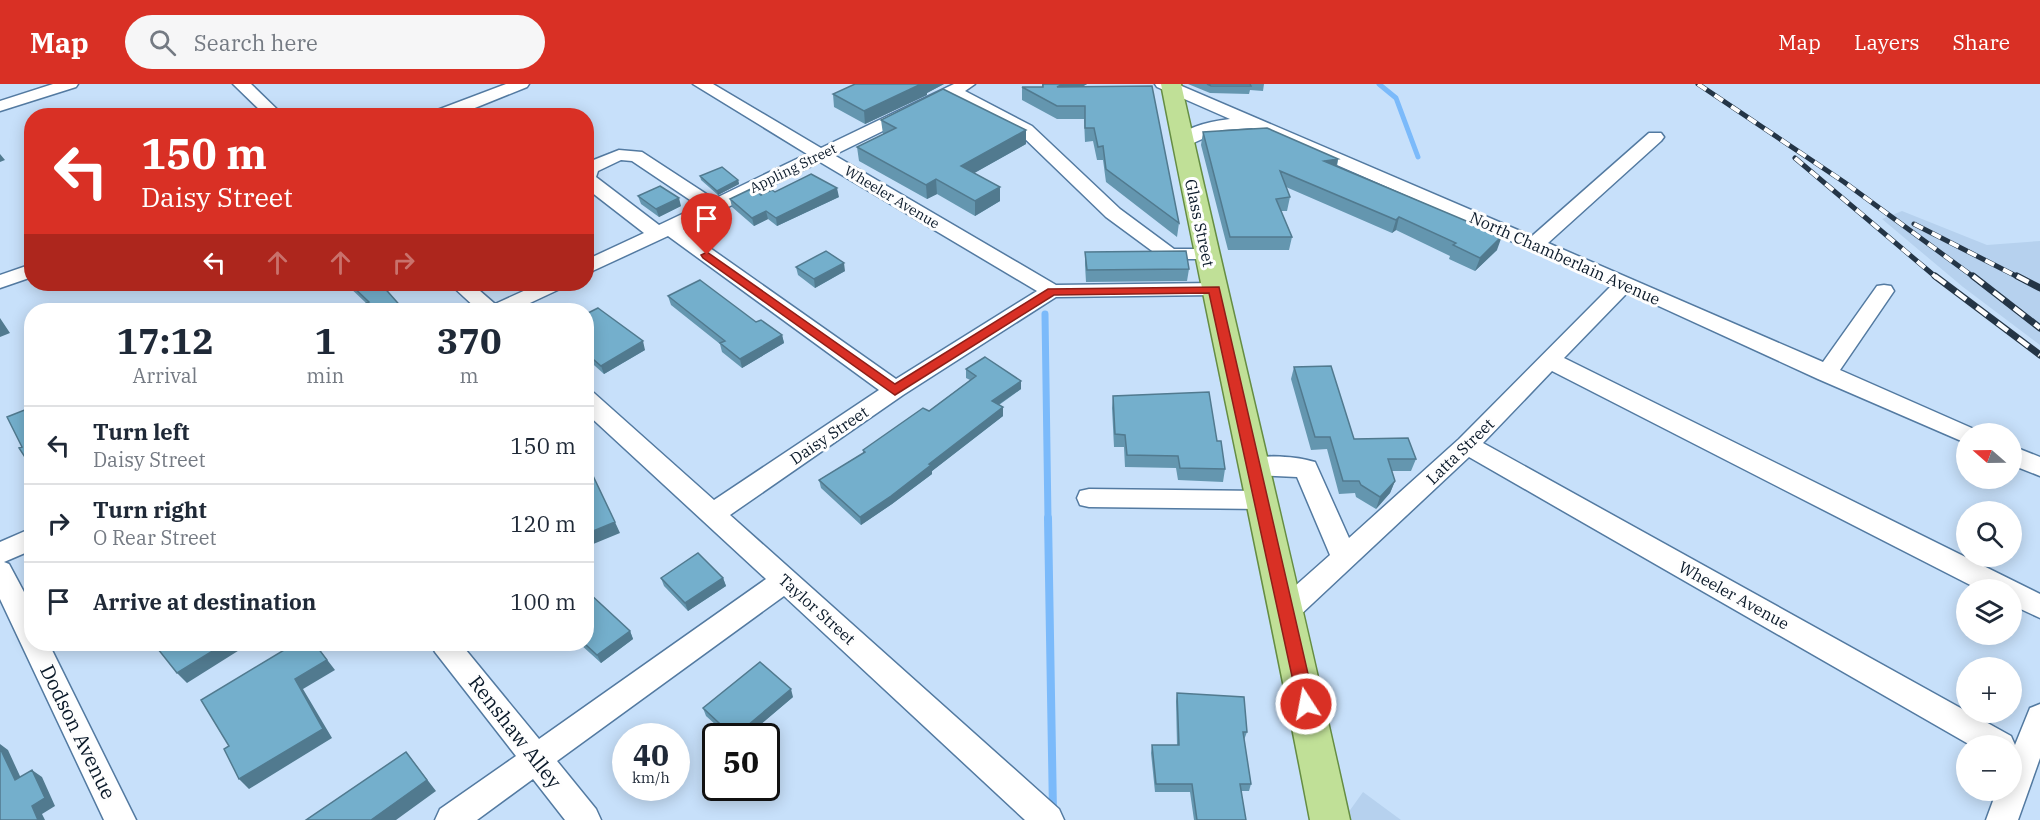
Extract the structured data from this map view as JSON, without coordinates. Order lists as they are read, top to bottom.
{
  "streets": {
    "main road": ["Glass Street"],
    "street": [
      "Appling Street",
      "Wheeler Avenue",
      "North Chamberlain Avenue",
      "Daisy Street",
      "Latta Street",
      "Taylor Street",
      "Dodson Avenue",
      "Renshaw Alley"
    ]
  },
  "crossings": [
    ["Appling Street", "Wheeler Avenue"],
    ["Wheeler Avenue", "Daisy Street"],
    ["Wheeler Avenue", "Latta Street"],
    ["Glass Street", "North Chamberlain Avenue"],
    ["Glass Street", "Latta Street"],
    ["North Chamberlain Avenue", "Latta Street"],
    ["Daisy Street", "Taylor Street"]
  ],
  "north": "left",
  "page": {
    "header": "Map",
    "search": "Search here",
    "nav": ["Map", "Layers", "Share"],
    "turn": ["150 m", "Daisy Street"],
    "eta": [
      "17:12",
      "Arrival",
      "1",
      "min",
      "370",
      "m"
    ],
    "list": [
      {
        "name": "Turn left",
        "note": "Daisy Street",
        "value": "150 m"
      },
      {
        "name": "Turn right",
        "note": "O Rear Street",
        "value": "120 m"
      },
      {
        "name": "Arrive at destination",
        "value": "100 m"
      }
    ],
    "map_buttons": ["+", "−"],
    "speed": "40 km/h",
    "limit": "50"
  }
}
